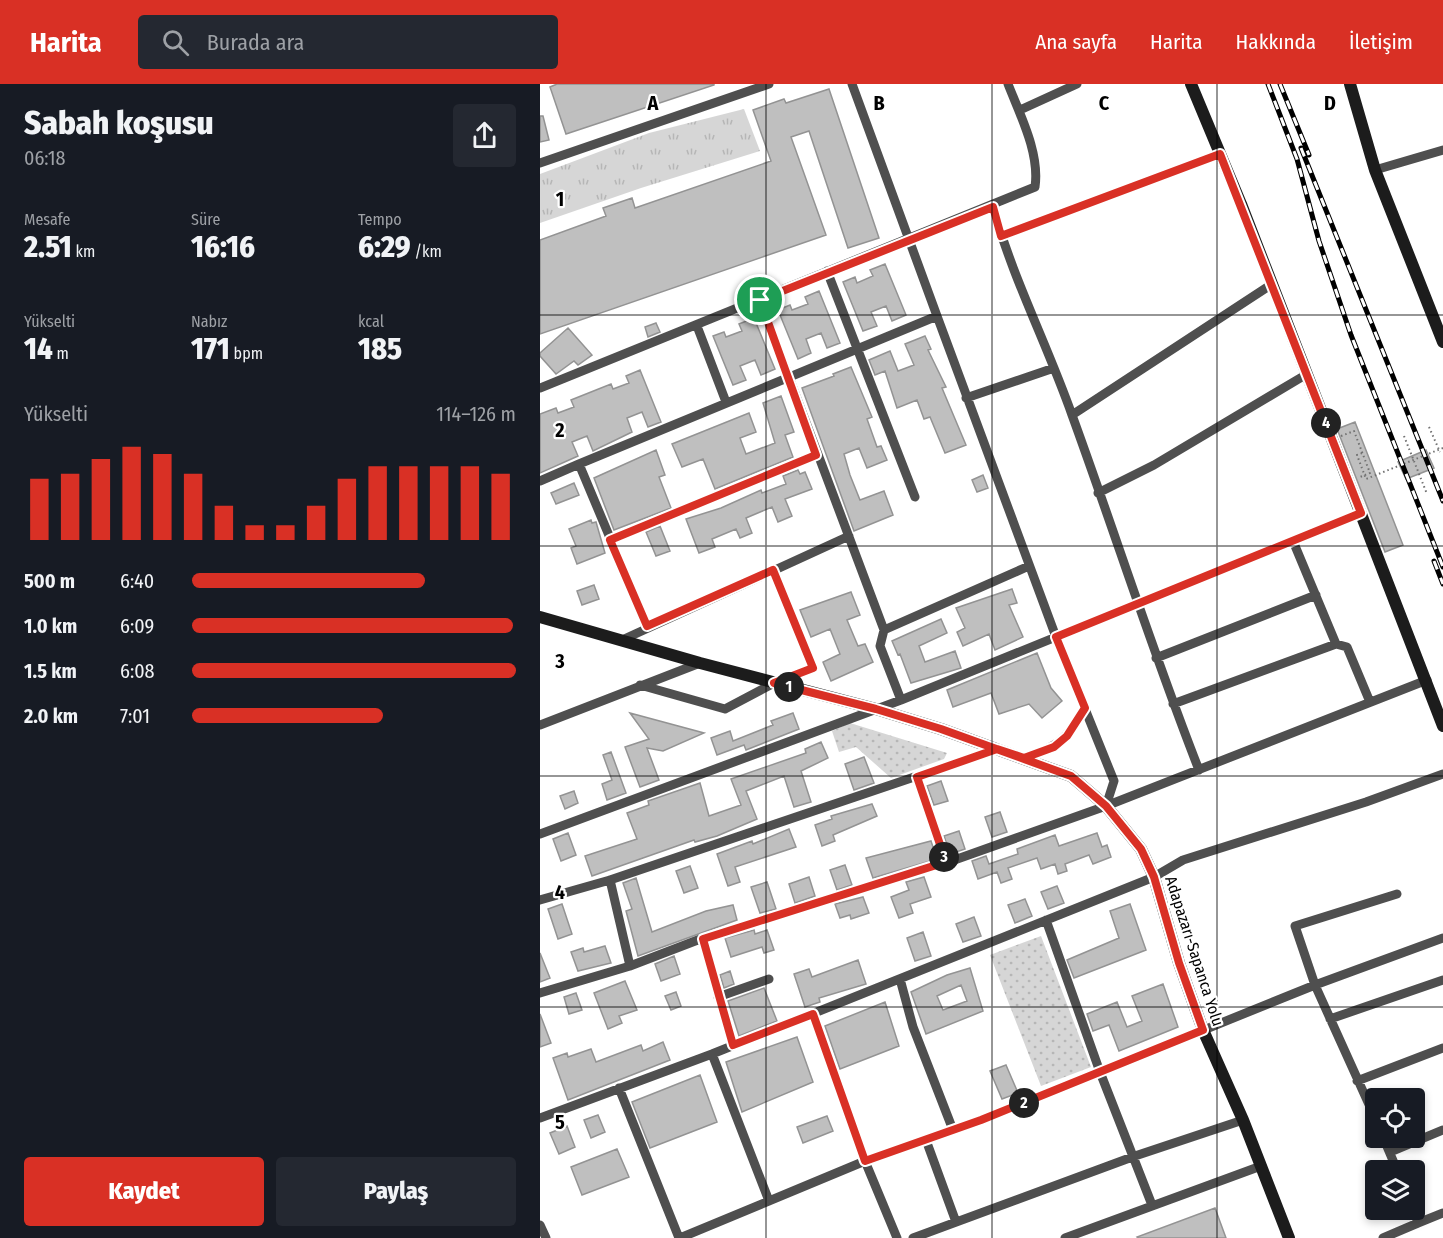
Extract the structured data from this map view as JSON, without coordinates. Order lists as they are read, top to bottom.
{
  "streets": {
    "main road": ["Adapazarı-Sapanca Yolu"]
  },
  "page": {
    "header": "Harita",
    "search": "Burada ara",
    "nav": [
      "Ana sayfa",
      "Harita",
      "Hakkında",
      "İletişim"
    ],
    "heading": ["Sabah koşusu", "06:18"],
    "stats": [
      ["Mesafe", "2.51 km"],
      ["Süre", "16:16"],
      ["Tempo", "6:29 /km"],
      ["Yükselti", "14 m"],
      ["Nabız", "171 bpm"],
      ["kcal", "185"]
    ],
    "chart": ["Yükselti", "114–126 m"],
    "pins": [
      "4",
      "1",
      "3",
      "2"
    ],
    "list": [
      {
        "name": "500 m",
        "note": "6:40"
      },
      {
        "name": "1.0 km",
        "note": "6:09"
      },
      {
        "name": "1.5 km",
        "note": "6:08"
      },
      {
        "name": "2.0 km",
        "note": "7:01"
      }
    ],
    "buttons": ["Kaydet", "Paylaş"]
  },
  "grid": {
    "columns": [
      "A",
      "B",
      "C",
      "D"
    ],
    "rows": [
      "1",
      "2",
      "3",
      "4",
      "5"
    ]
  }
}
